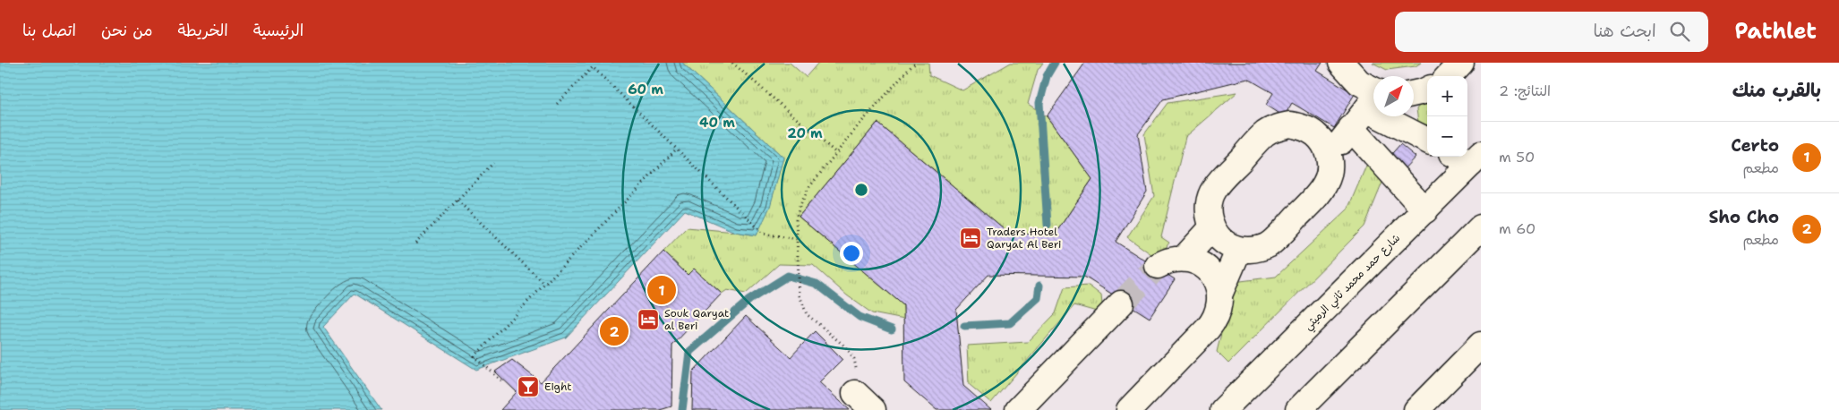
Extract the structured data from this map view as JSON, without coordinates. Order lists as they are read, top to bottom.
{
  "streets": {
    "main road": ["شارع حمد محمد ثاني الرميثي"]
  },
  "places": {
    "hotel": ["Traders Hotel Qaryat Al Beri", "Souk Qaryat al Beri"],
    "bar": ["Eight"]
  },
  "north": "top right",
  "page": {
    "header": "Pathlet",
    "search": "ابحث هنا",
    "nav": [
      "الرئيسية",
      "الخريطة",
      "من نحن",
      "اتصل بنا"
    ],
    "heading": ["بالقرب منك", "النتائج: 2"],
    "map_buttons": ["+", "−"],
    "list": [
      {
        "mark": "1",
        "name": "Certo",
        "note": "مطعم",
        "value": "50 m"
      },
      {
        "mark": "2",
        "name": "Sho Cho",
        "note": "مطعم",
        "value": "60 m"
      }
    ],
    "pins": ["1", "2"]
  },
  "rings": ["60 m", "40 m", "20 m"]
}
